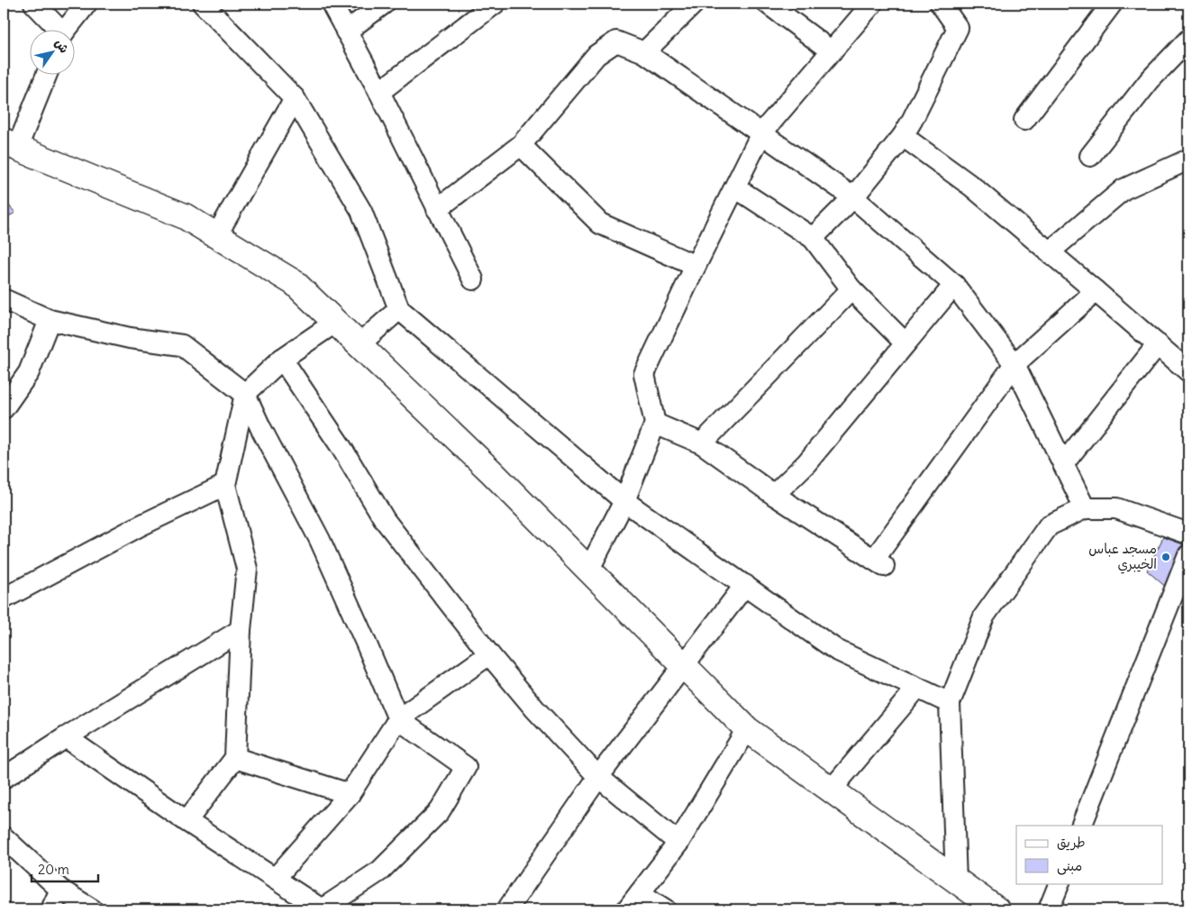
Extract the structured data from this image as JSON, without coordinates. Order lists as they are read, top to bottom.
{
  "places": ["مسجد عباس الخيبري"],
  "legend": ["طريق", "مبنى"],
  "scale_bar": "20 m",
  "north": "top right"
}
